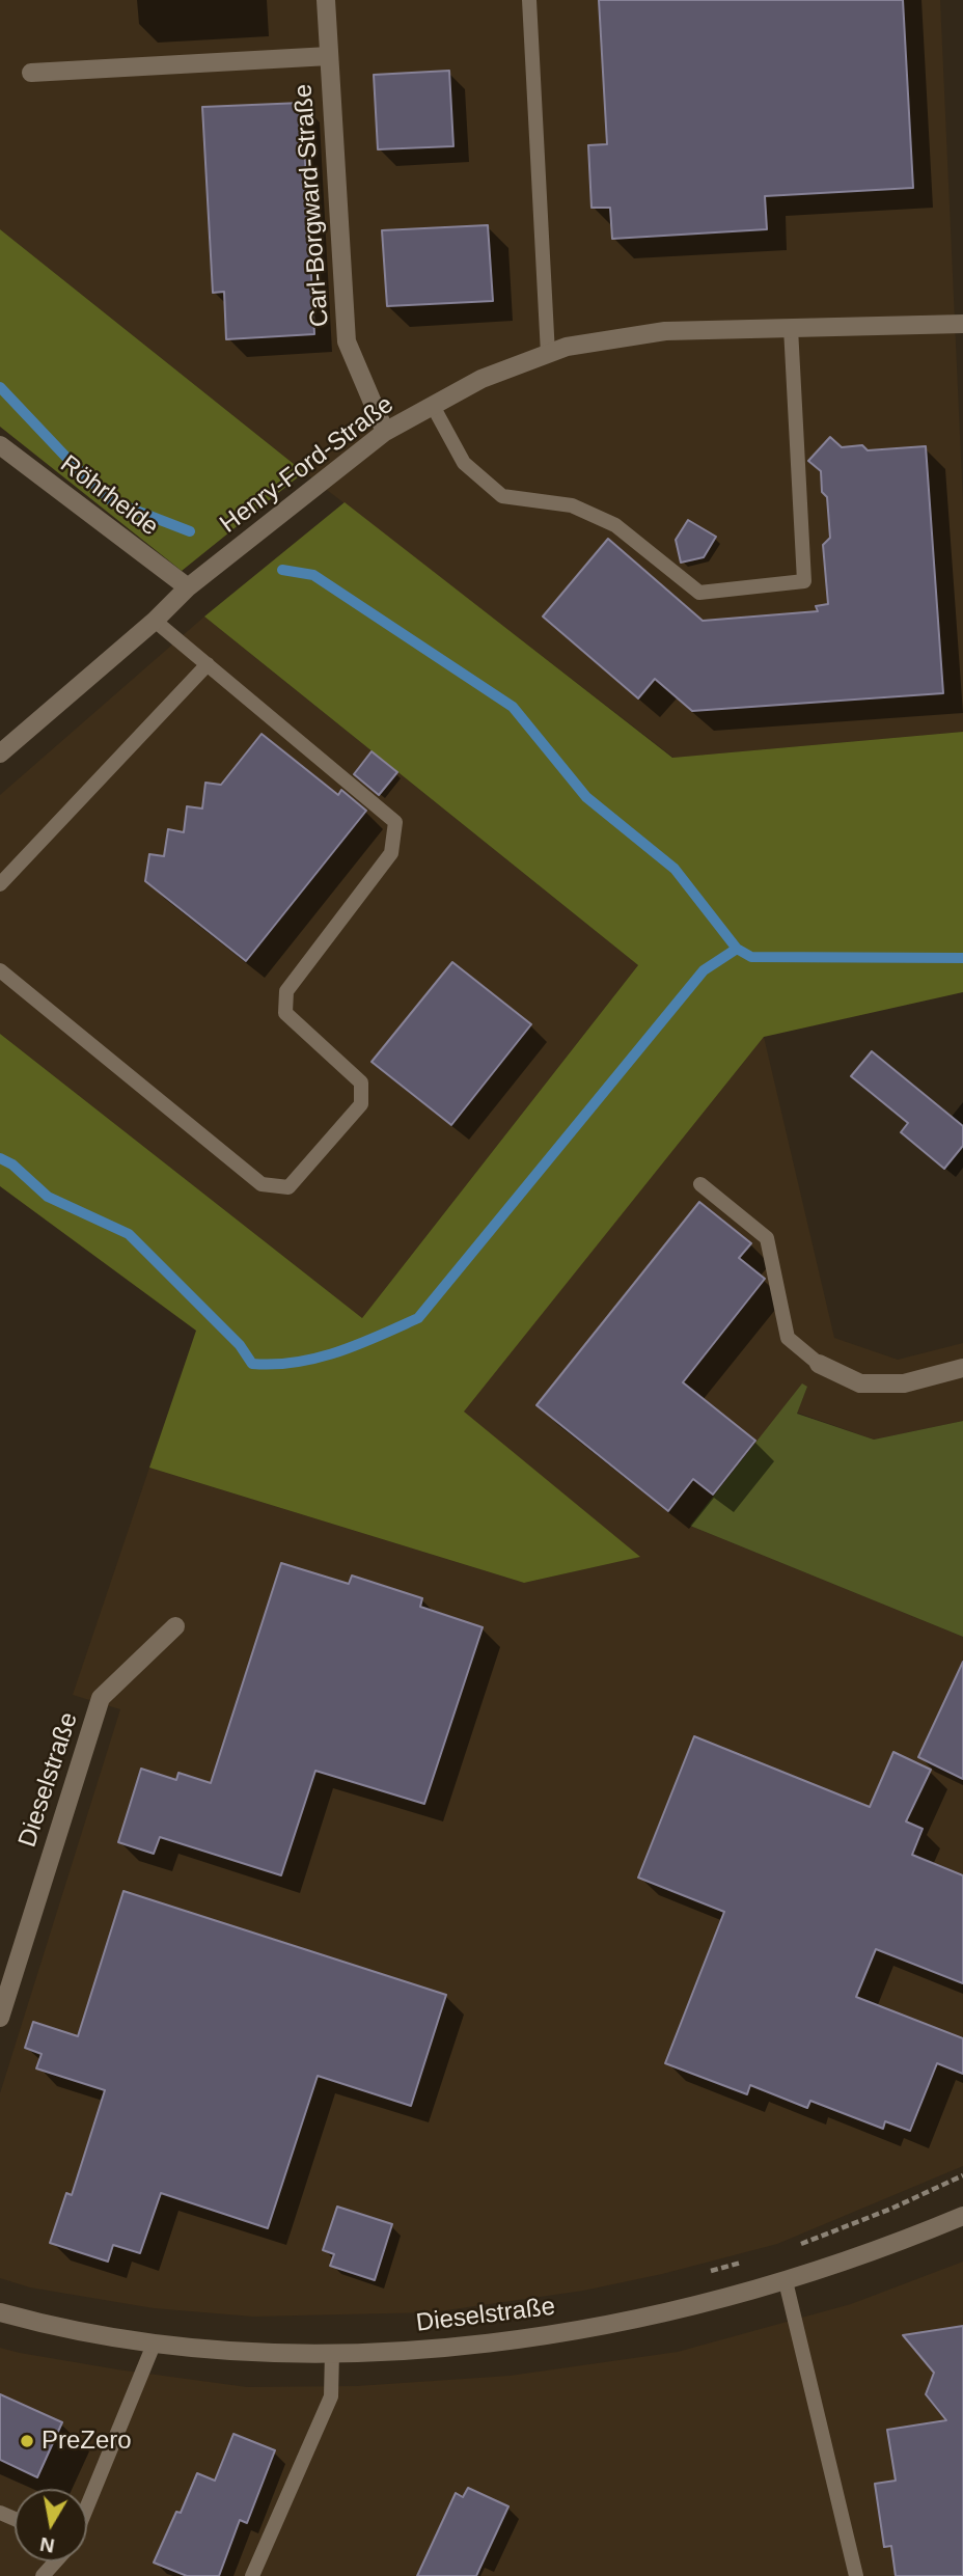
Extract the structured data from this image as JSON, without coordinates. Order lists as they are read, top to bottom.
{
  "streets": {
    "street": [
      "Carl-Borgward-Straße",
      "Henry-Ford-Straße",
      "Röhrheide",
      "Dieselstraße"
    ]
  },
  "crossings": [
    ["Carl-Borgward-Straße", "Henry-Ford-Straße"],
    ["Henry-Ford-Straße", "Röhrheide"]
  ],
  "places": ["PreZero"],
  "north": "bottom"
}
